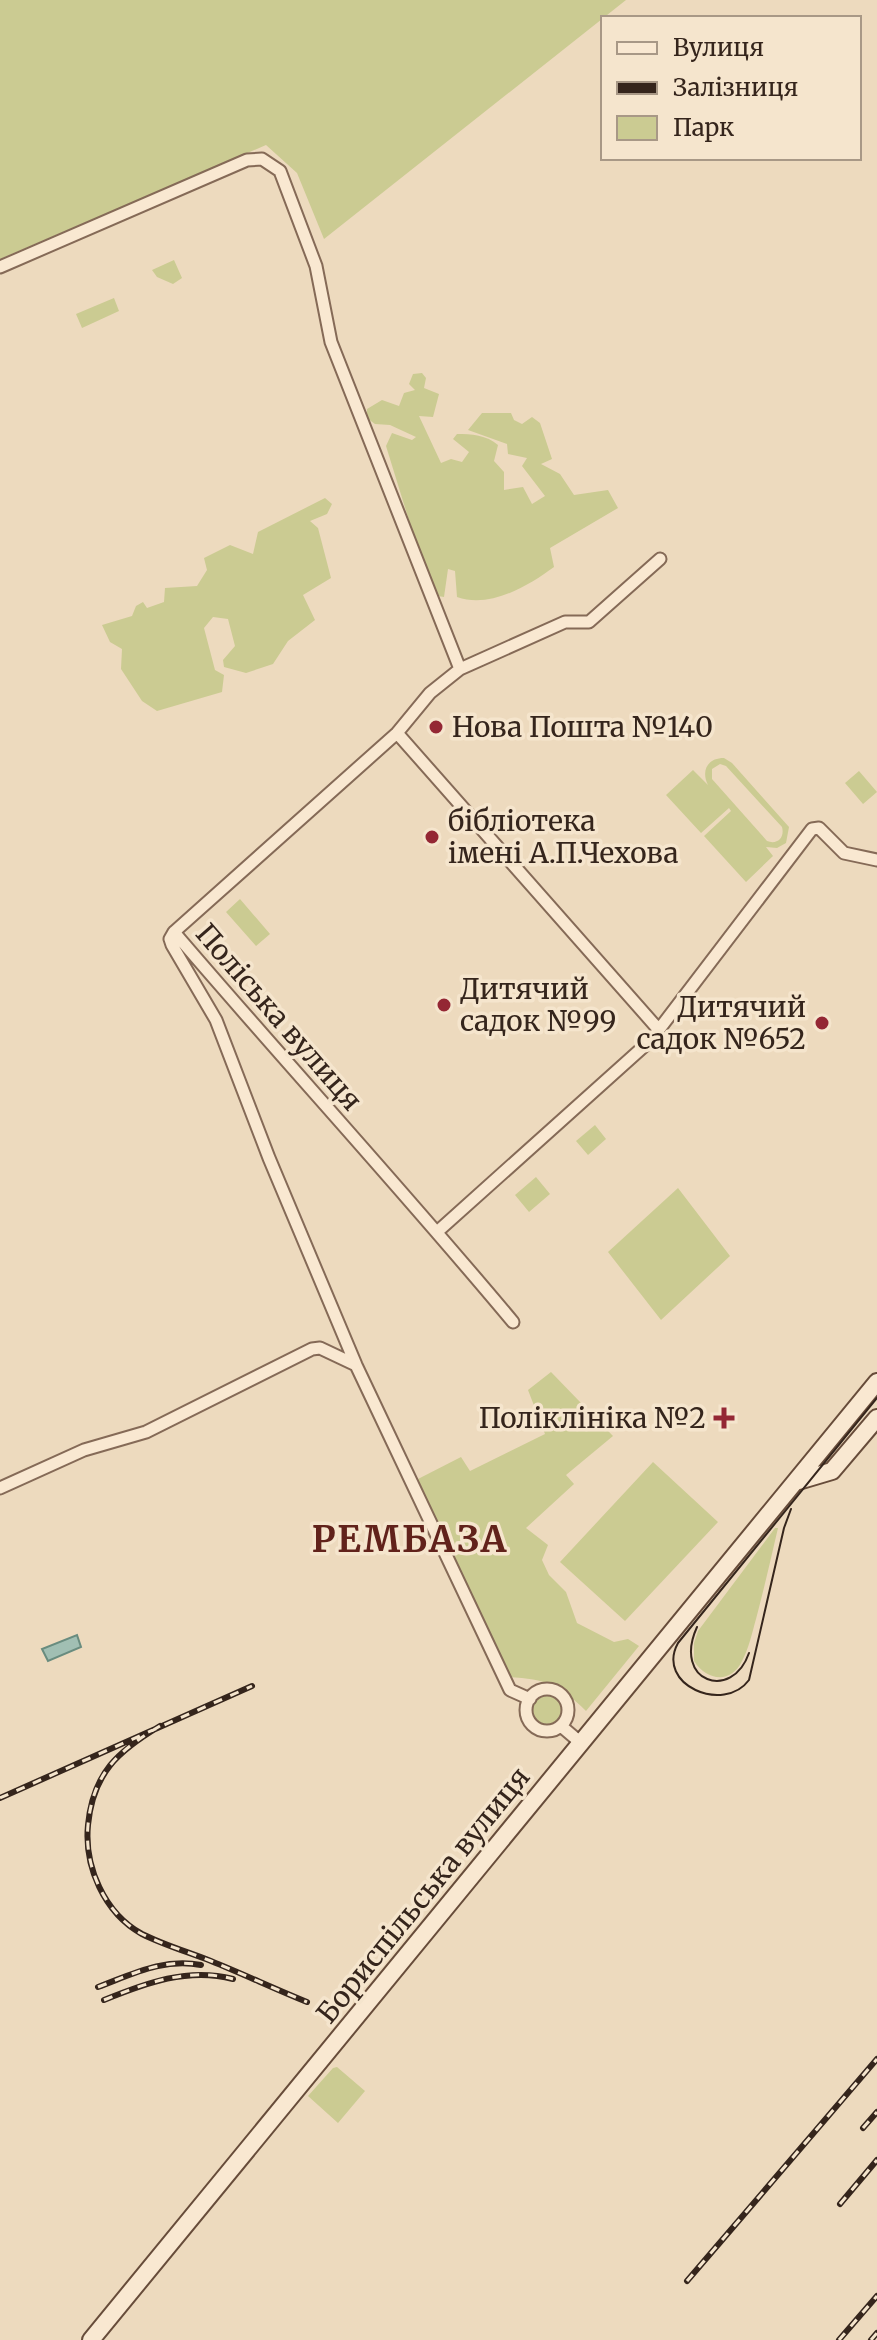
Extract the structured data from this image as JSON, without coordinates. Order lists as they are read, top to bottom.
{
  "streets": {
    "main road": ["Бориспільська вулиця"],
    "street": ["Поліська вулиця"]
  },
  "districts": ["РЕМБАЗА"],
  "places": {
    "other": [
      "Нова Пошта №140",
      "бібліотека імені А.П.Чехова",
      "Дитячий садок №99",
      "Дитячий садок №652"
    ],
    "health": ["Поліклініка №2"]
  },
  "legend": ["Вулиця", "Залізниця", "Парк"]
}
